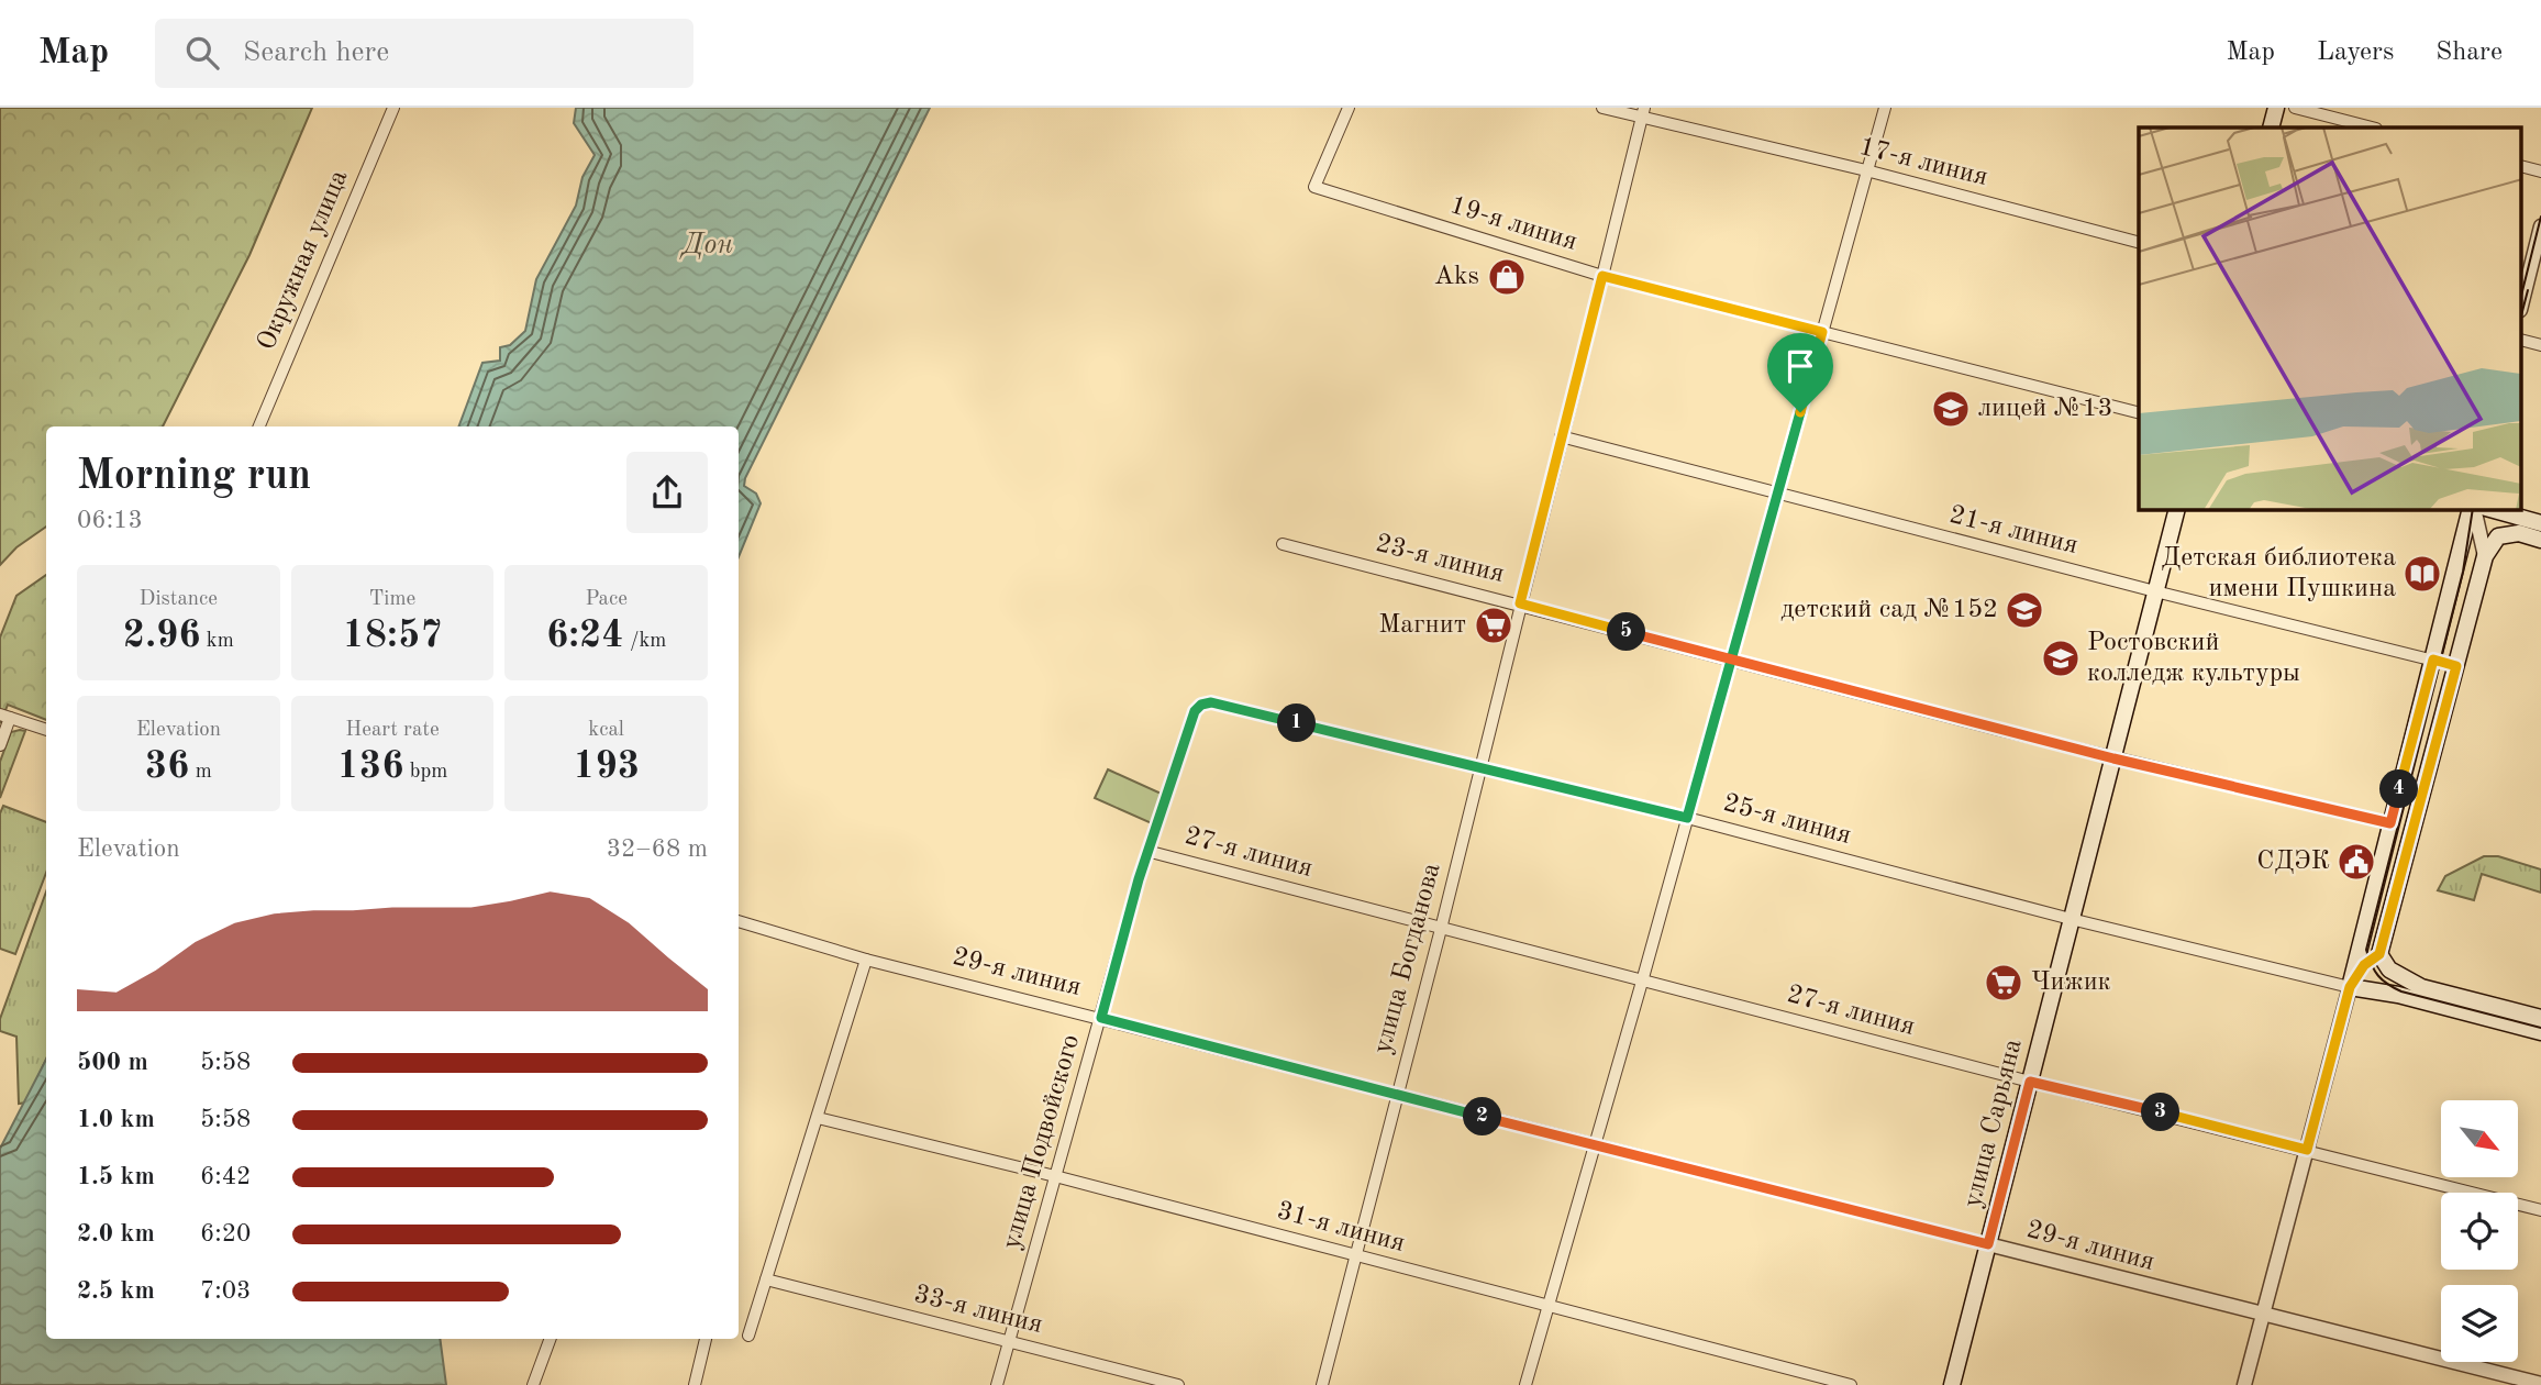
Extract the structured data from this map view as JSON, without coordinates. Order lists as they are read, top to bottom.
{
  "streets": {
    "main road": ["улица Сарьяна"],
    "street": [
      "17-я линия",
      "19-я линия",
      "Окружная улица",
      "21-я линия",
      "23-я линия",
      "25-я линия",
      "27-я линия",
      "улица Богданова",
      "29-я линия",
      "улица Подвойского",
      "31-я линия",
      "33-я линия"
    ]
  },
  "crossings": [
    ["17-я линия", "улица Богданова"],
    ["19-я линия", "улица Богданова"],
    ["21-я линия", "улица Богданова"],
    ["21-я линия", "улица Сарьяна"],
    ["23-я линия", "улица Богданова"],
    ["23-я линия", "улица Сарьяна"],
    ["25-я линия", "улица Богданова"],
    ["25-я линия", "улица Сарьяна"],
    ["25-я линия", "улица Подвойского"],
    ["27-я линия", "улица Богданова"],
    ["27-я линия", "улица Сарьяна"],
    ["27-я линия", "улица Подвойского"],
    ["улица Богданова", "29-я линия"],
    ["улица Богданова", "31-я линия"],
    ["29-я линия", "улица Сарьяна"],
    ["29-я линия", "улица Подвойского"],
    ["улица Подвойского", "31-я линия"],
    ["улица Подвойского", "33-я линия"]
  ],
  "water": ["Дон"],
  "places": {
    "shop": ["Aks"],
    "school or university": ["лицей №13", "детский сад №152", "Ростовский колледж культуры"],
    "library": ["Детская библиотека имени Пушкина"],
    "supermarket": ["Магнит", "Чижик"],
    "public building": ["СДЭК"]
  },
  "north": "bottom right",
  "page": {
    "header": "Map",
    "search": "Search here",
    "nav": ["Map", "Layers", "Share"],
    "heading": ["Morning run", "06:13"],
    "stats": [
      ["Distance", "2.96 km"],
      ["Time", "18:57"],
      ["Pace", "6:24 /km"],
      ["Elevation", "36 m"],
      ["Heart rate", "136 bpm"],
      ["kcal", "193"]
    ],
    "pins": [
      "5",
      "1",
      "4",
      "3",
      "2"
    ],
    "chart": ["Elevation", "32–68 m"],
    "list": [
      {
        "name": "500 m",
        "note": "5:58"
      },
      {
        "name": "1.0 km",
        "note": "5:58"
      },
      {
        "name": "1.5 km",
        "note": "6:42"
      },
      {
        "name": "2.0 km",
        "note": "6:20"
      },
      {
        "name": "2.5 km",
        "note": "7:03"
      }
    ]
  }
}
